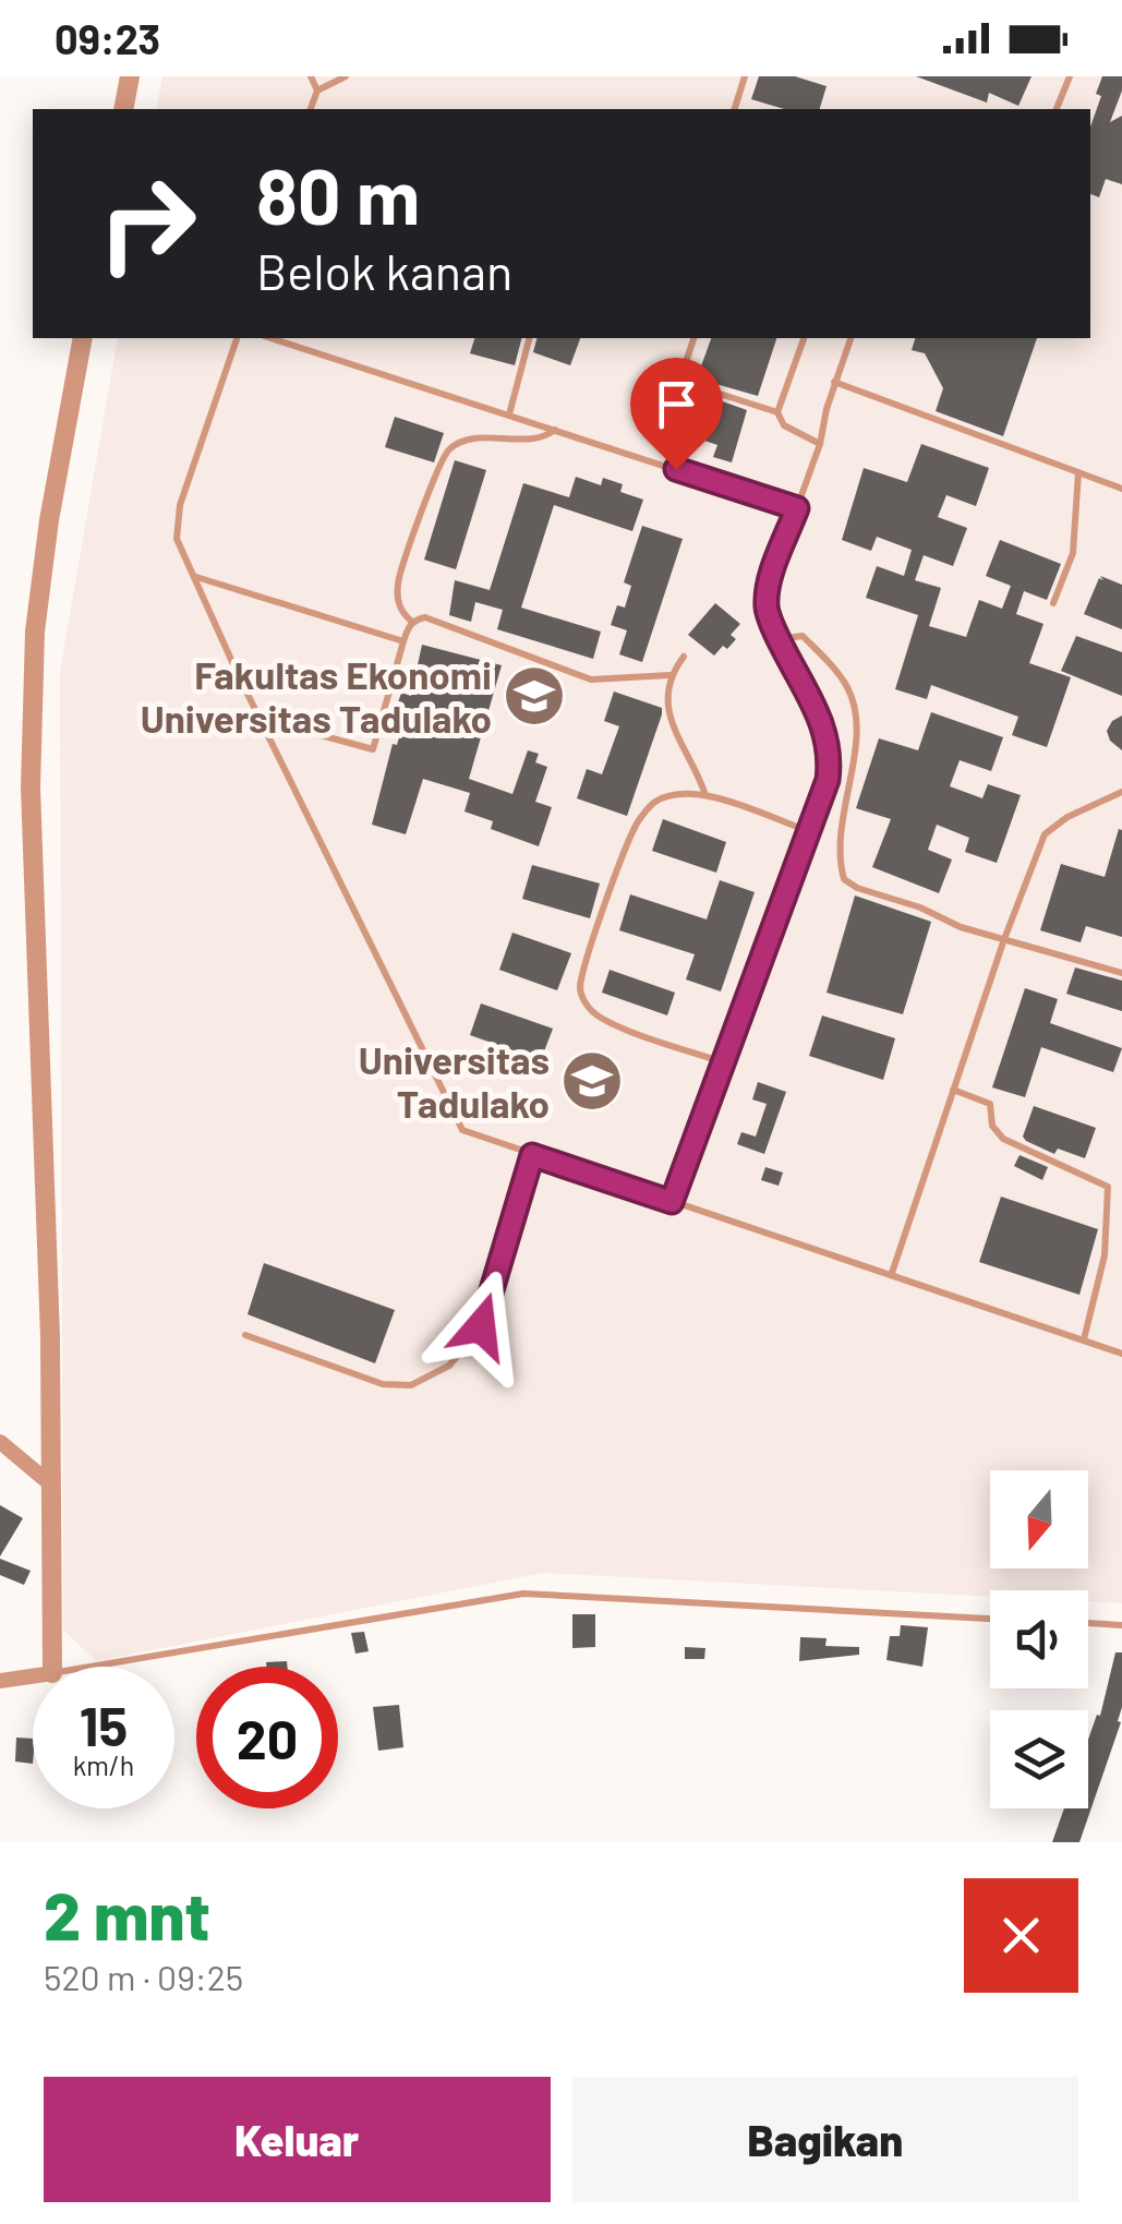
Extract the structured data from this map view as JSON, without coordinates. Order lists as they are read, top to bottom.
{
  "places": {
    "school or university": ["Fakultas Ekonomi Universitas Tadulako", "Universitas Tadulako"]
  },
  "north": "bottom",
  "page": {
    "status": "09:23",
    "turn": ["80 m", "Belok kanan"],
    "speed": "15 km/h",
    "limit": "20",
    "heading": ["2 mnt", "520 m · 09:25"],
    "buttons": ["Keluar", "Bagikan"]
  }
}
